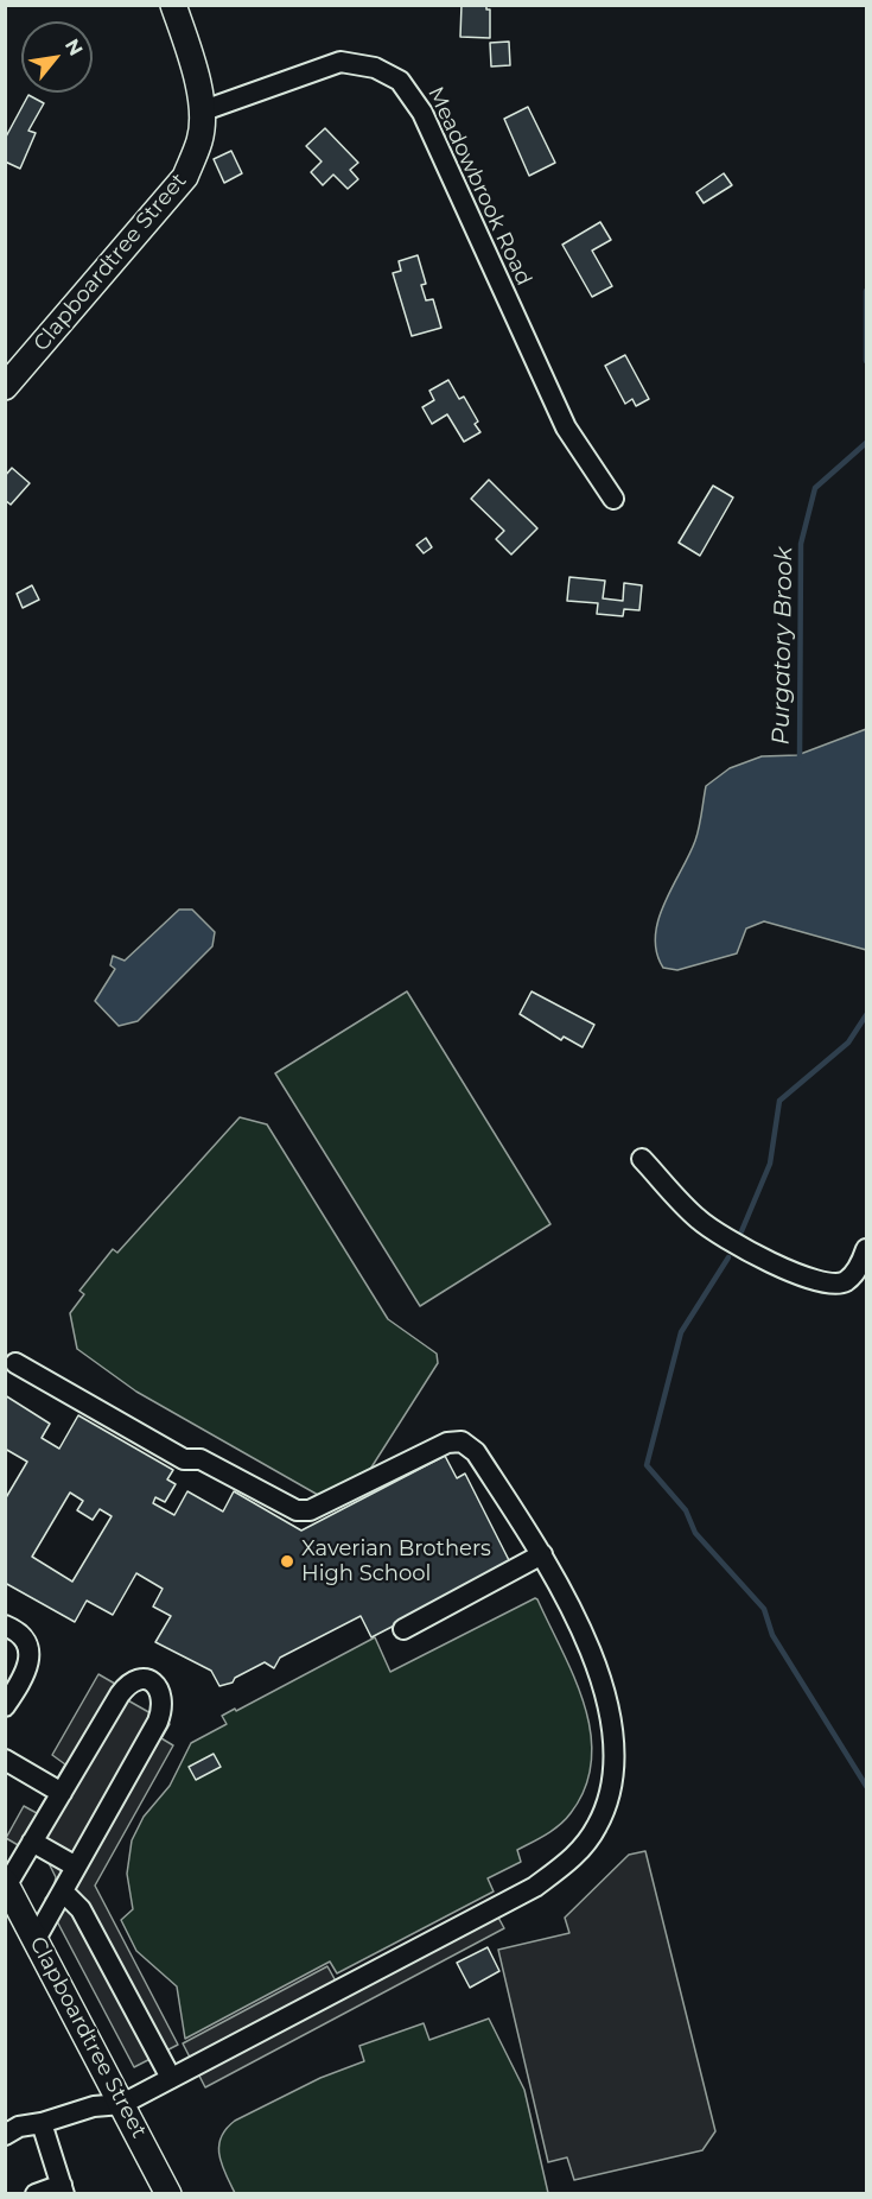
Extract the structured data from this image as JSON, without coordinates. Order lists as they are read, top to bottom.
{
  "streets": {
    "main road": ["Clapboardtree Street"],
    "street": ["Meadowbrook Road"]
  },
  "crossings": [
    ["Meadowbrook Road", "Clapboardtree Street"]
  ],
  "water": ["Purgatory Brook"],
  "places": ["Xaverian Brothers High School"],
  "north": "top right"
}
